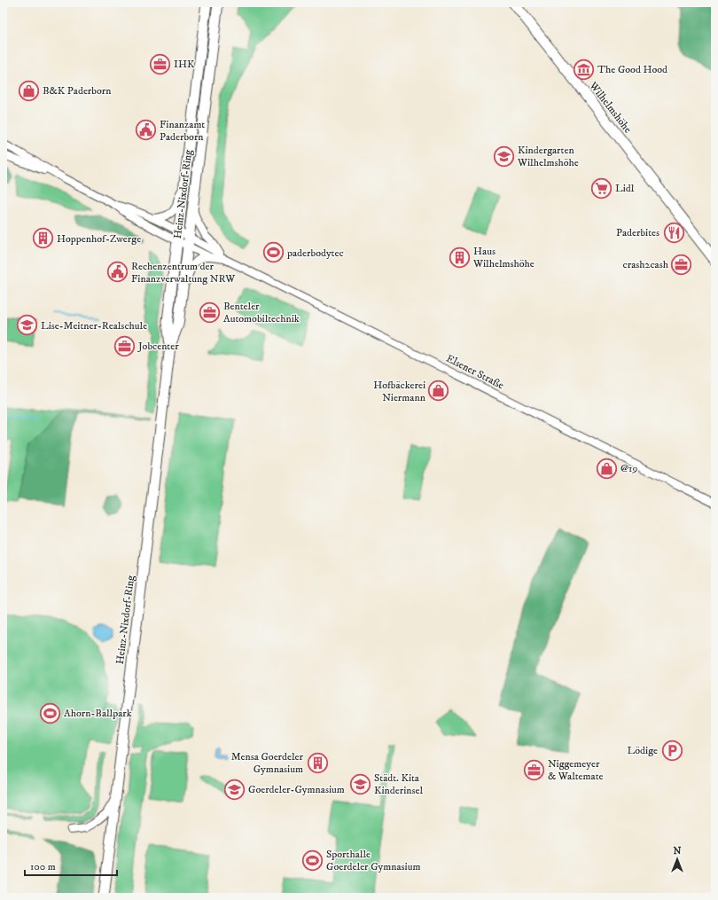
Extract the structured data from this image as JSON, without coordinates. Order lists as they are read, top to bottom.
{
  "streets": {
    "main road": ["Wilhelmshöhe", "Heinz-Nixdorf-Ring"],
    "street": ["Elsener Straße"]
  },
  "crossings": [
    ["Heinz-Nixdorf-Ring", "Elsener Straße"]
  ],
  "places": {
    "office": [
      "IHK",
      "crash2cash",
      "Benteler Automobiltechnik",
      "Jobcenter",
      "Niggemeyer & Waltemate"
    ],
    "museum": ["The Good Hood"],
    "shop": ["B&K Paderborn", "Hofbäckerei Niermann", "@19"],
    "public building": ["Finanzamt Paderborn", "Rechenzentrum der Finanzverwaltung NRW"],
    "school or university": [
      "Kindergarten Wilhelmshöhe",
      "Lise-Meitner-Realschule",
      "Städt. Kita Kinderinsel",
      "Goerdeler-Gymnasium"
    ],
    "supermarket": ["Lidl"],
    "restaurant": ["Paderbites"],
    "building": ["Hoppenhof-Zwerge", "Haus Wilhelmshöhe", "Mensa Goerdeler Gymnasium"],
    "sports": ["paderbodytec", "Ahorn-Ballpark", "Sporthalle Goerdeler Gymnasium"],
    "parking": ["Lödige"]
  },
  "scale_bar": "100 m",
  "north": "top"
}
